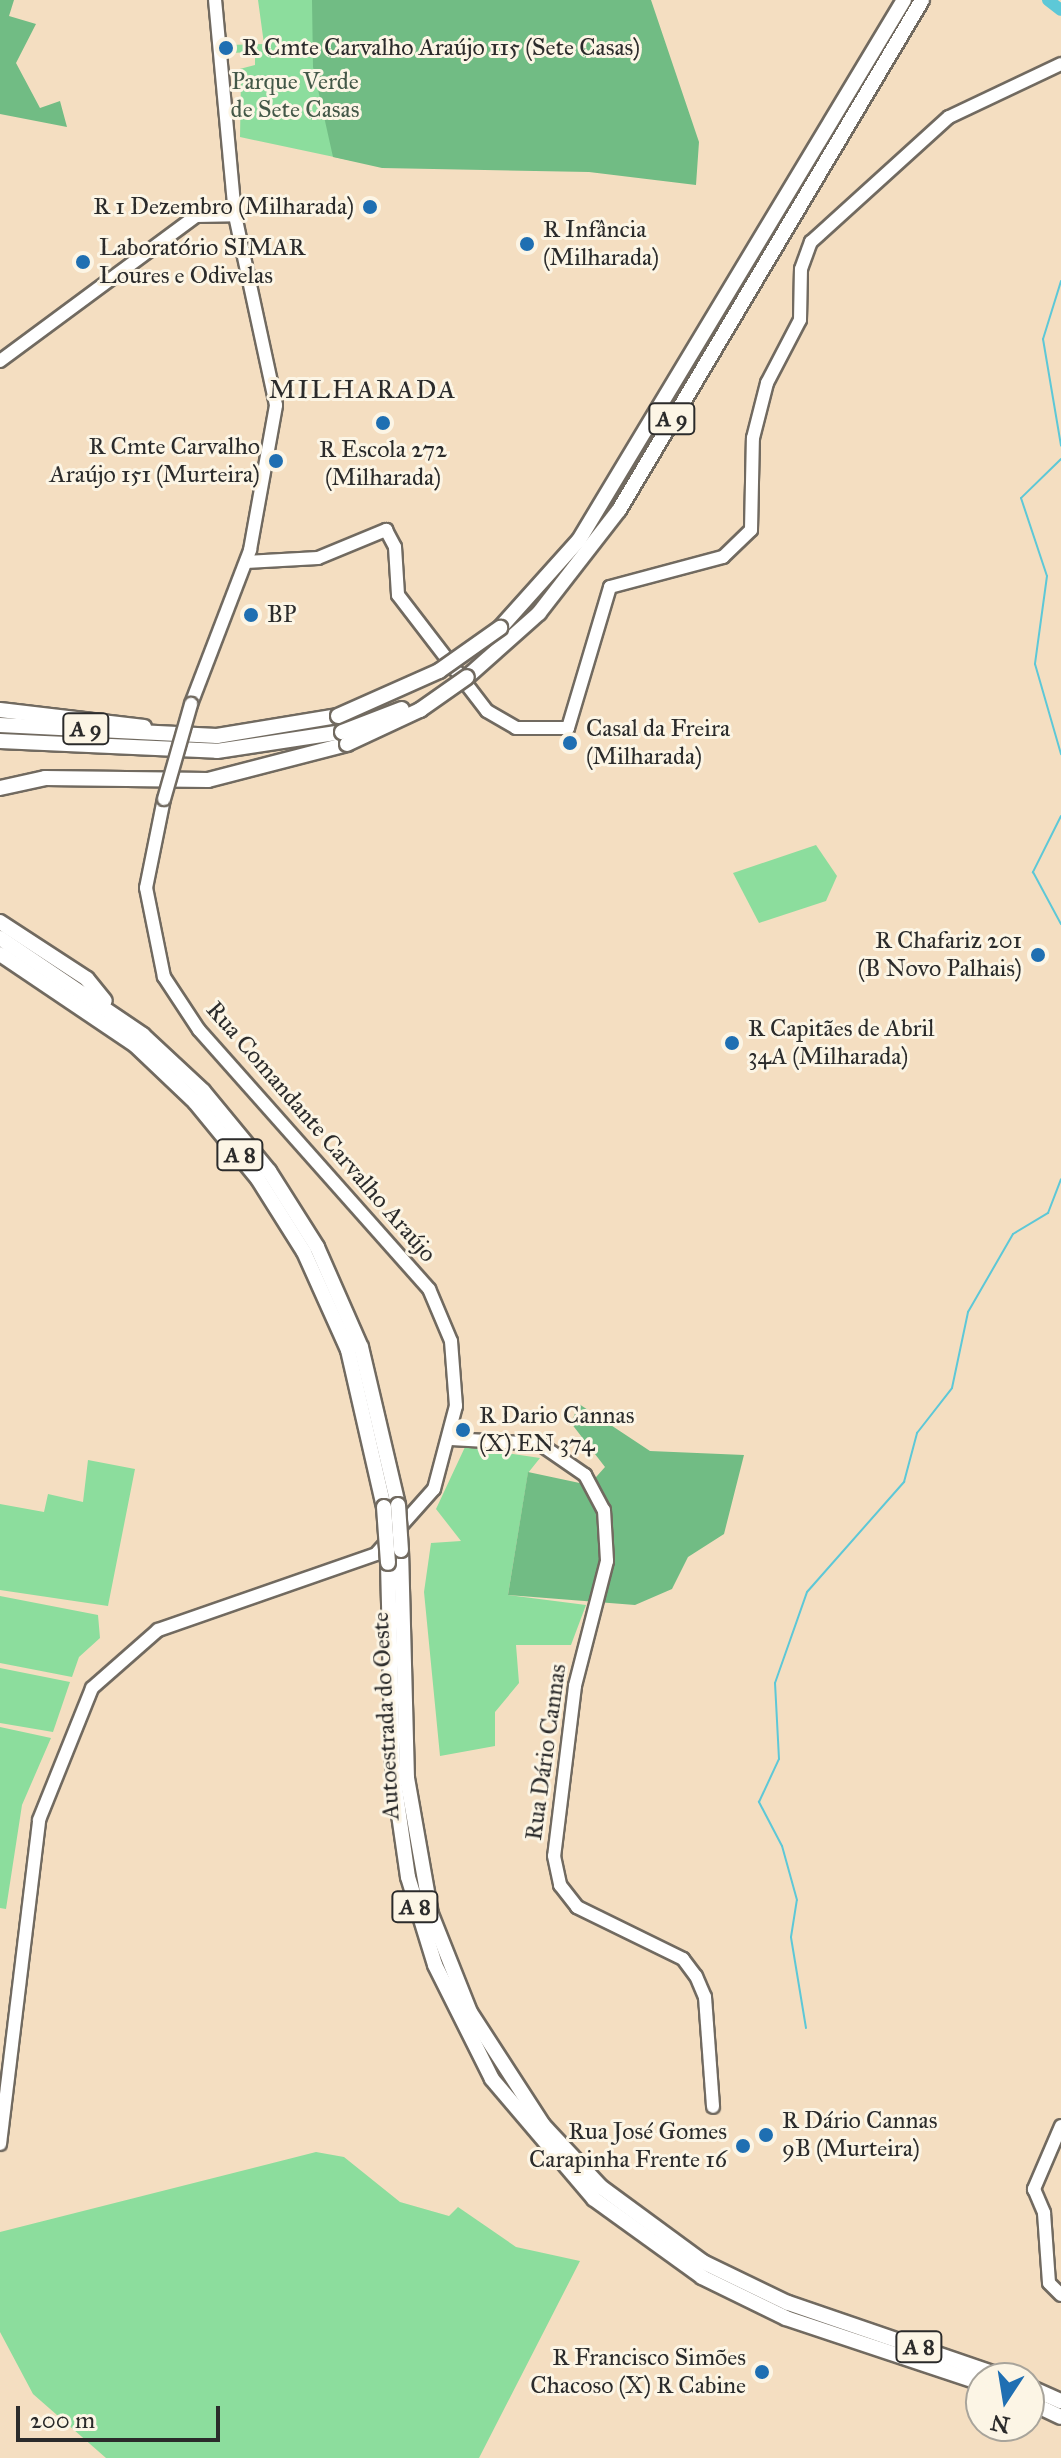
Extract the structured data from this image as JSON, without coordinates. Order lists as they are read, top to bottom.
{
  "streets": {
    "highway": ["A 9", "A 8", "Autoestrada do Oeste"],
    "street": ["Rua Comandante Carvalho Araújo", "Rua Dário Cannas"]
  },
  "crossings": [
    ["Rua Comandante Carvalho Araújo", "Rua Dário Cannas"]
  ],
  "districts": ["MILHARADA"],
  "parks": ["Parque Verde de Sete Casas"],
  "places": [
    "R Cmte Carvalho Araújo 115 (Sete Casas)",
    "R 1 Dezembro (Milharada)",
    "R Infância (Milharada)",
    "Laboratório SIMAR Loures e Odivelas",
    "R Escola 272 (Milharada)",
    "R Cmte Carvalho Araújo 151 (Murteira)",
    "BP",
    "Casal da Freira (Milharada)",
    "R Chafariz 201 (B Novo Palhais)",
    "R Capitães de Abril 34A (Milharada)",
    "R Dario Cannas (X) EN 374",
    "R Dário Cannas 9B (Murteira)",
    "Rua José Gomes Carapinha Frente 16",
    "R Francisco Simões Chacoso (X) R Cabine"
  ],
  "scale_bar": "200 m",
  "north": "bottom"
}
